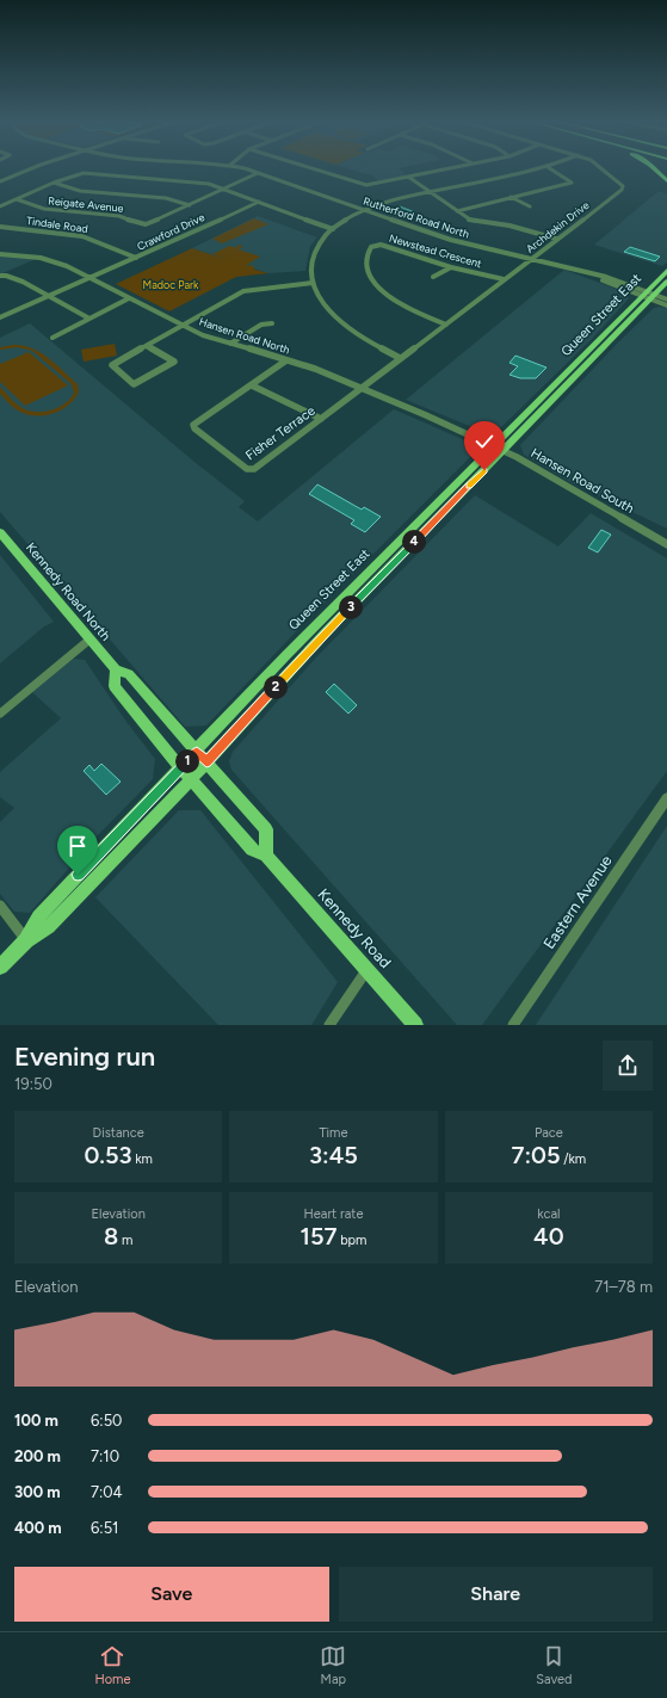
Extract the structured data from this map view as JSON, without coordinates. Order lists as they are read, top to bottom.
{
  "streets": {
    "main road": ["Queen Street East", "Kennedy Road North", "Kennedy Road"],
    "street": [
      "Reigate Avenue",
      "Rutherford Road North",
      "Tindale Road",
      "Archdekin Drive",
      "Crawford Drive",
      "Newstead Crescent",
      "Hansen Road North",
      "Fisher Terrace",
      "Hansen Road South",
      "Eastern Avenue"
    ]
  },
  "crossings": [
    ["Reigate Avenue", "Rutherford Road North"],
    ["Rutherford Road North", "Archdekin Drive"],
    ["Rutherford Road North", "Queen Street East"],
    ["Tindale Road", "Crawford Drive"],
    ["Archdekin Drive", "Newstead Crescent"],
    ["Archdekin Drive", "Hansen Road North"],
    ["Archdekin Drive", "Fisher Terrace"],
    ["Crawford Drive", "Hansen Road North"],
    ["Queen Street East", "Hansen Road North"],
    ["Queen Street East", "Hansen Road South"],
    ["Queen Street East", "Kennedy Road North"],
    ["Queen Street East", "Kennedy Road"],
    ["Hansen Road North", "Fisher Terrace"],
    ["Hansen Road North", "Hansen Road South"],
    ["Kennedy Road North", "Kennedy Road"]
  ],
  "parks": ["Madoc Park"],
  "page": {
    "pins": [
      "4",
      "3",
      "2",
      "1"
    ],
    "heading": ["Evening run", "19:50"],
    "stats": [
      ["Distance", "0.53 km"],
      ["Time", "3:45"],
      ["Pace", "7:05 /km"],
      ["Elevation", "8 m"],
      ["Heart rate", "157 bpm"],
      ["kcal", "40"]
    ],
    "chart": ["Elevation", "71–78 m"],
    "list": [
      {
        "name": "100 m",
        "note": "6:50"
      },
      {
        "name": "200 m",
        "note": "7:10"
      },
      {
        "name": "300 m",
        "note": "7:04"
      },
      {
        "name": "400 m",
        "note": "6:51"
      }
    ],
    "buttons": ["Save", "Share"],
    "tabs": ["Home", "Map", "Saved"]
  }
}
